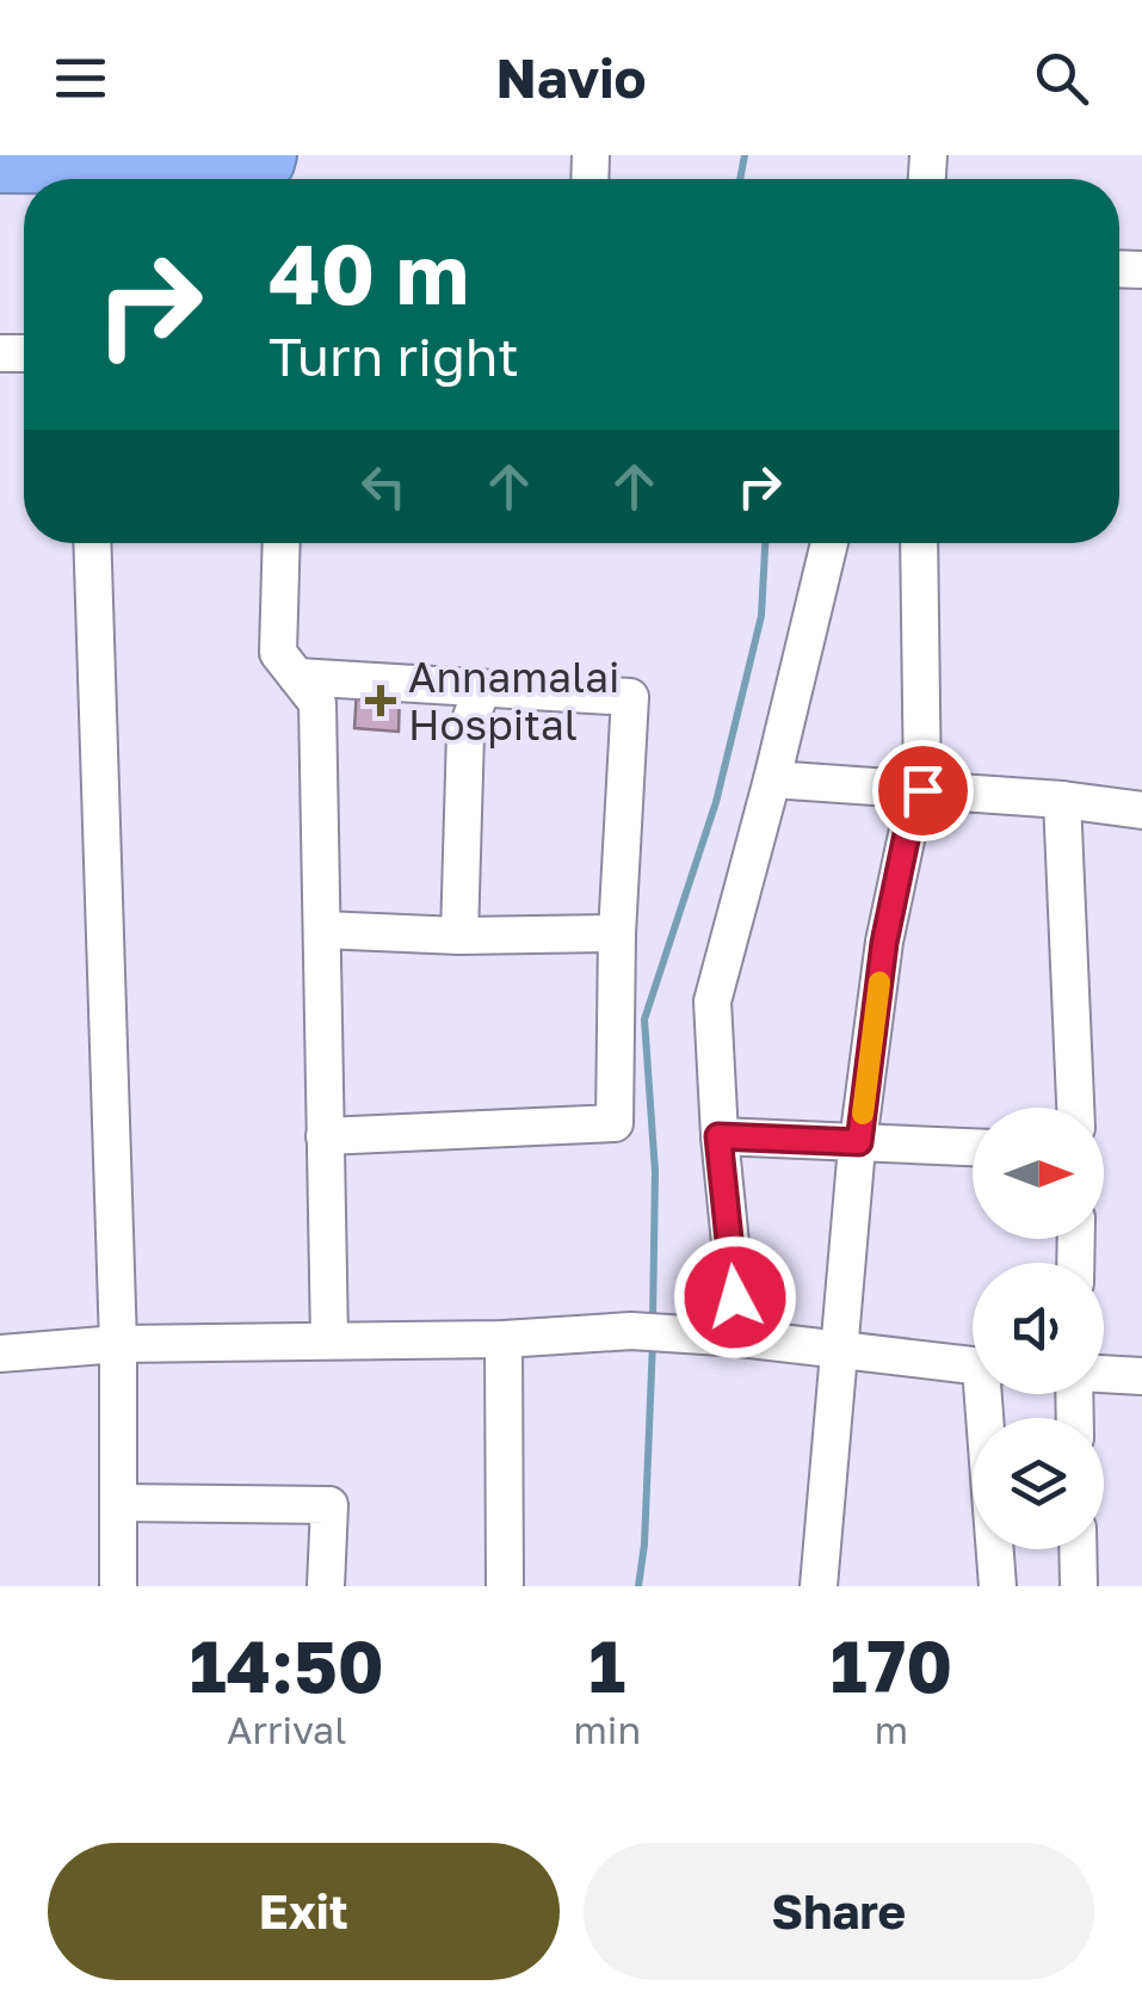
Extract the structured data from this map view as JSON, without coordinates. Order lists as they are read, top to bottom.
{
  "places": {
    "health": ["Annamalai Hospital"]
  },
  "north": "right",
  "page": {
    "header": "Navio",
    "turn": ["40 m", "Turn right"],
    "eta": [
      "14:50",
      "Arrival",
      "1",
      "min",
      "170",
      "m"
    ],
    "buttons": ["Exit", "Share"]
  }
}
